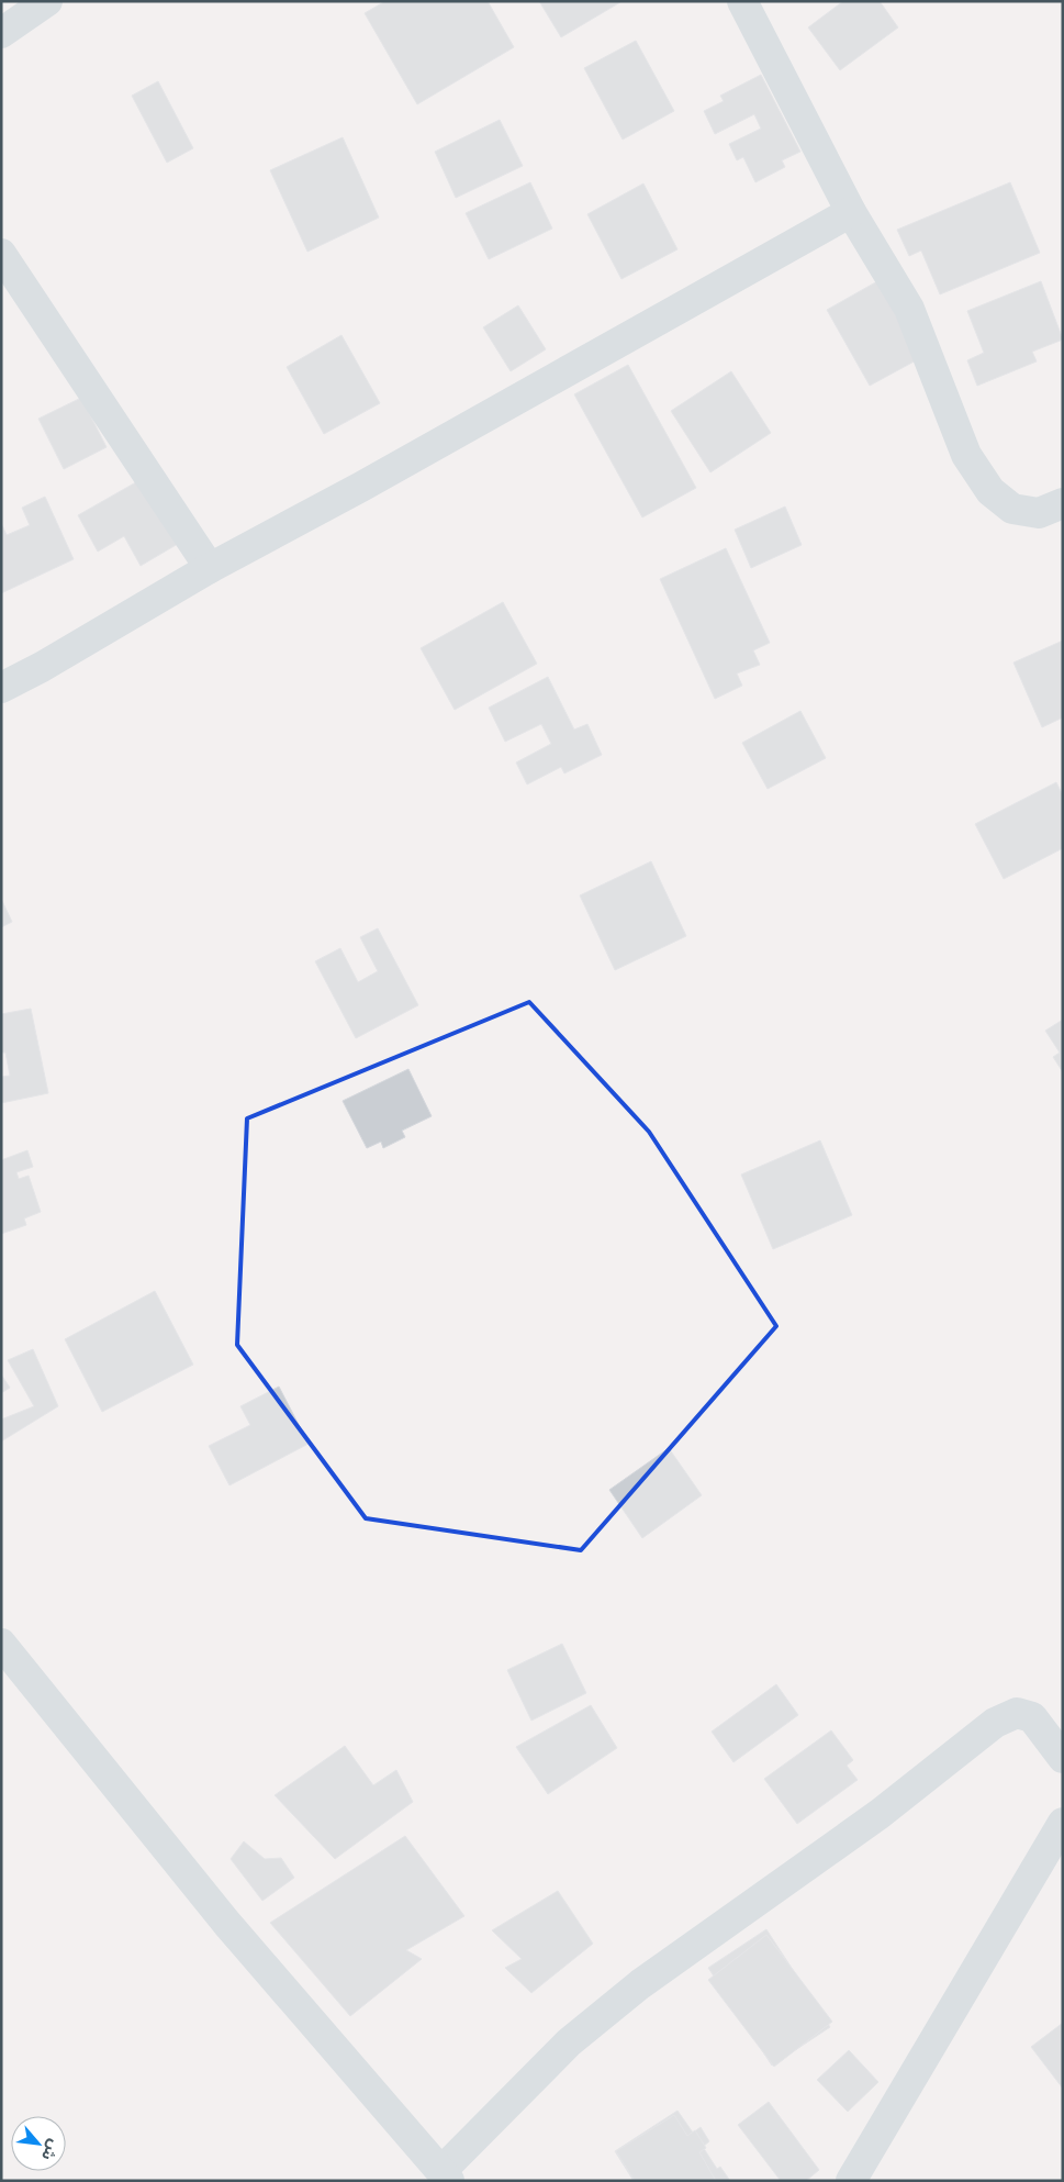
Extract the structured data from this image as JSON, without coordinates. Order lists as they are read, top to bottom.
{
  "north": "bottom right"
}
